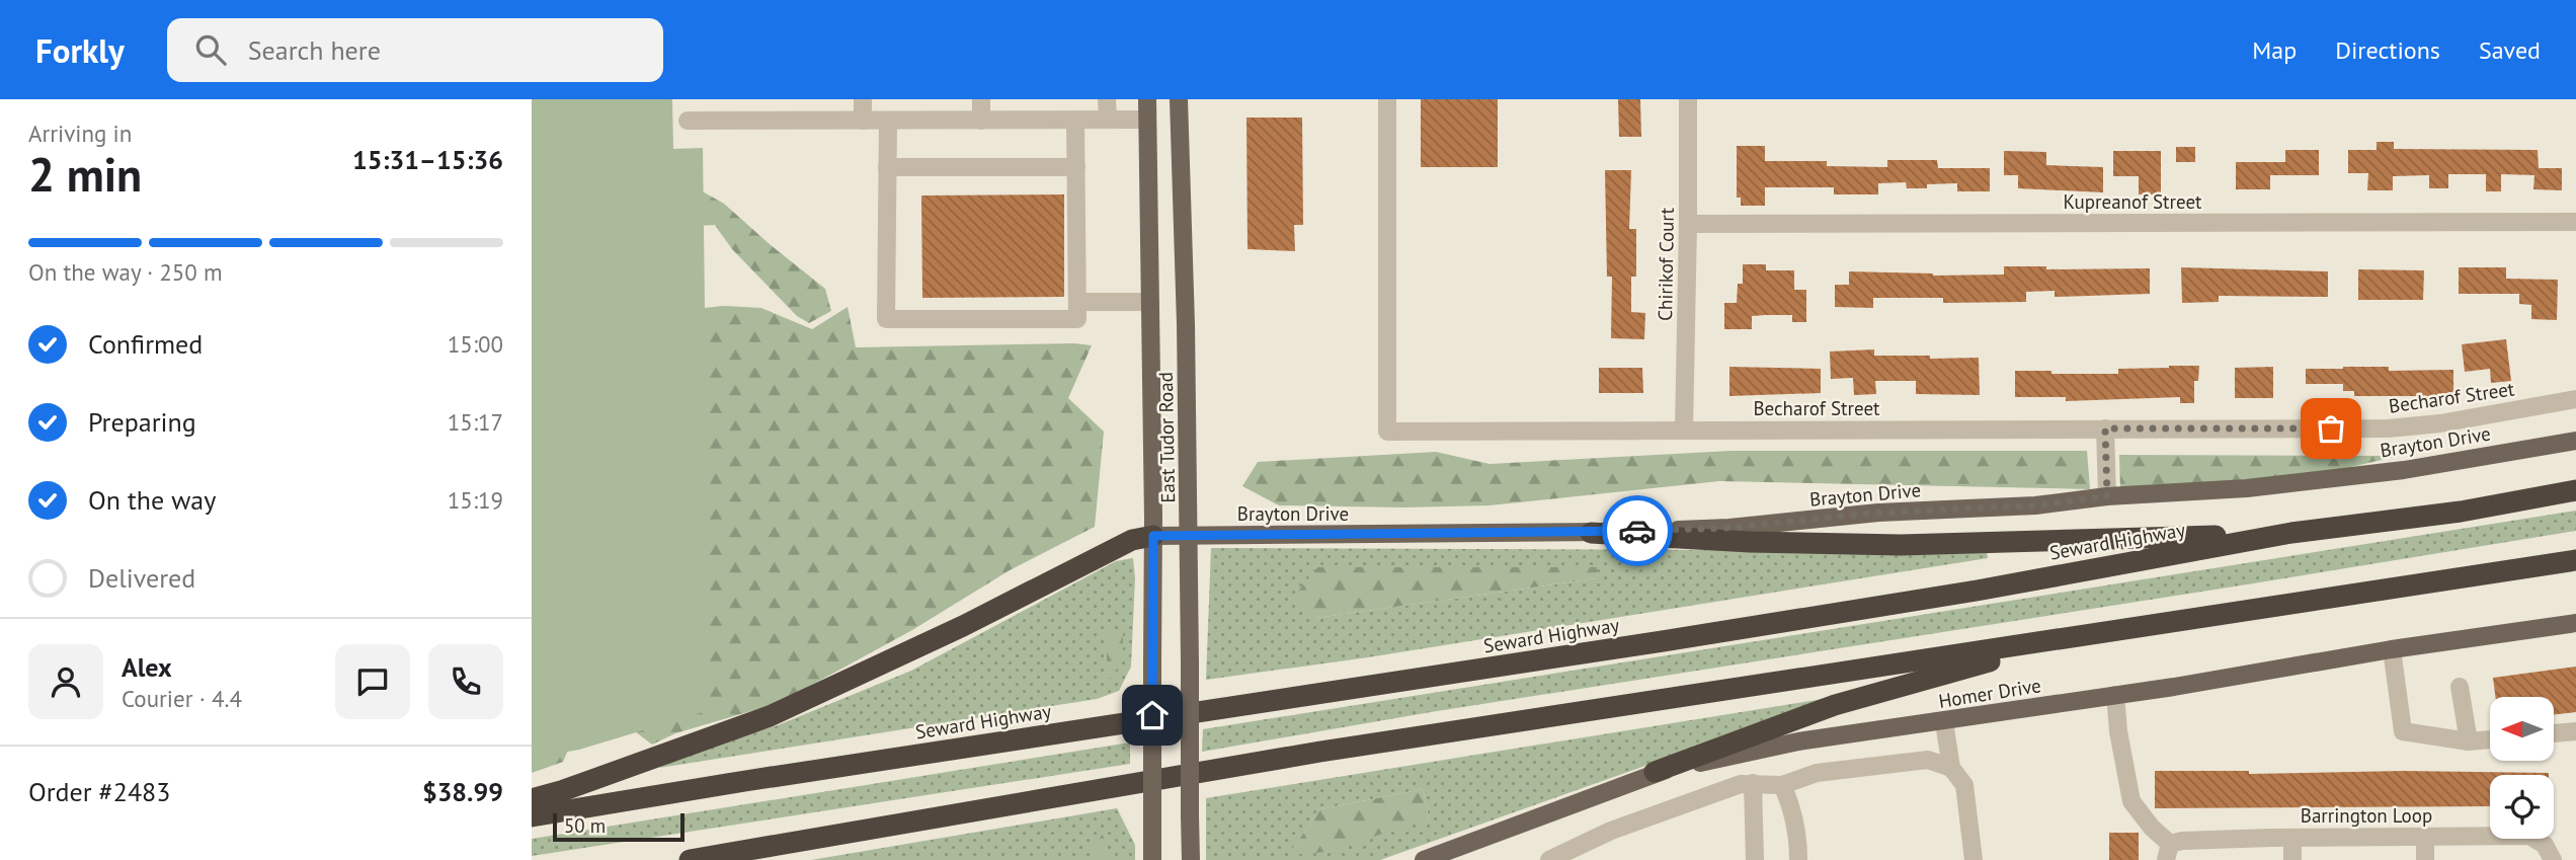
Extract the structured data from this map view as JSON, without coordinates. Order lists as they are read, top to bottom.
{
  "streets": {
    "highway": ["Seward Highway"],
    "main road": ["East Tudor Road", "Brayton Drive", "Homer Drive"],
    "street": [
      "Kupreanof Street",
      "Chirikof Court",
      "Becharof Street",
      "Barrington Loop"
    ]
  },
  "crossings": [
    ["Kupreanof Street", "Chirikof Court"],
    ["Chirikof Court", "Becharof Street"],
    ["East Tudor Road", "Brayton Drive"],
    ["Homer Drive", "Barrington Loop"]
  ],
  "scale_bar": "50 m",
  "north": "left",
  "page": {
    "header": "Forkly",
    "search": "Search here",
    "nav": ["Map", "Directions", "Saved"],
    "heading": ["2 min", "Arriving in", "15:31–15:36"],
    "panel": [
      "Alex",
      "Courier · 4.4",
      "Order #2483",
      "$38.99"
    ],
    "bar": "On the way · 250 m",
    "list": [
      ["Confirmed", "15:00"],
      ["Preparing", "15:17"],
      ["On the way", "15:19"],
      "Delivered"
    ],
    "scale": "50 m"
  }
}
